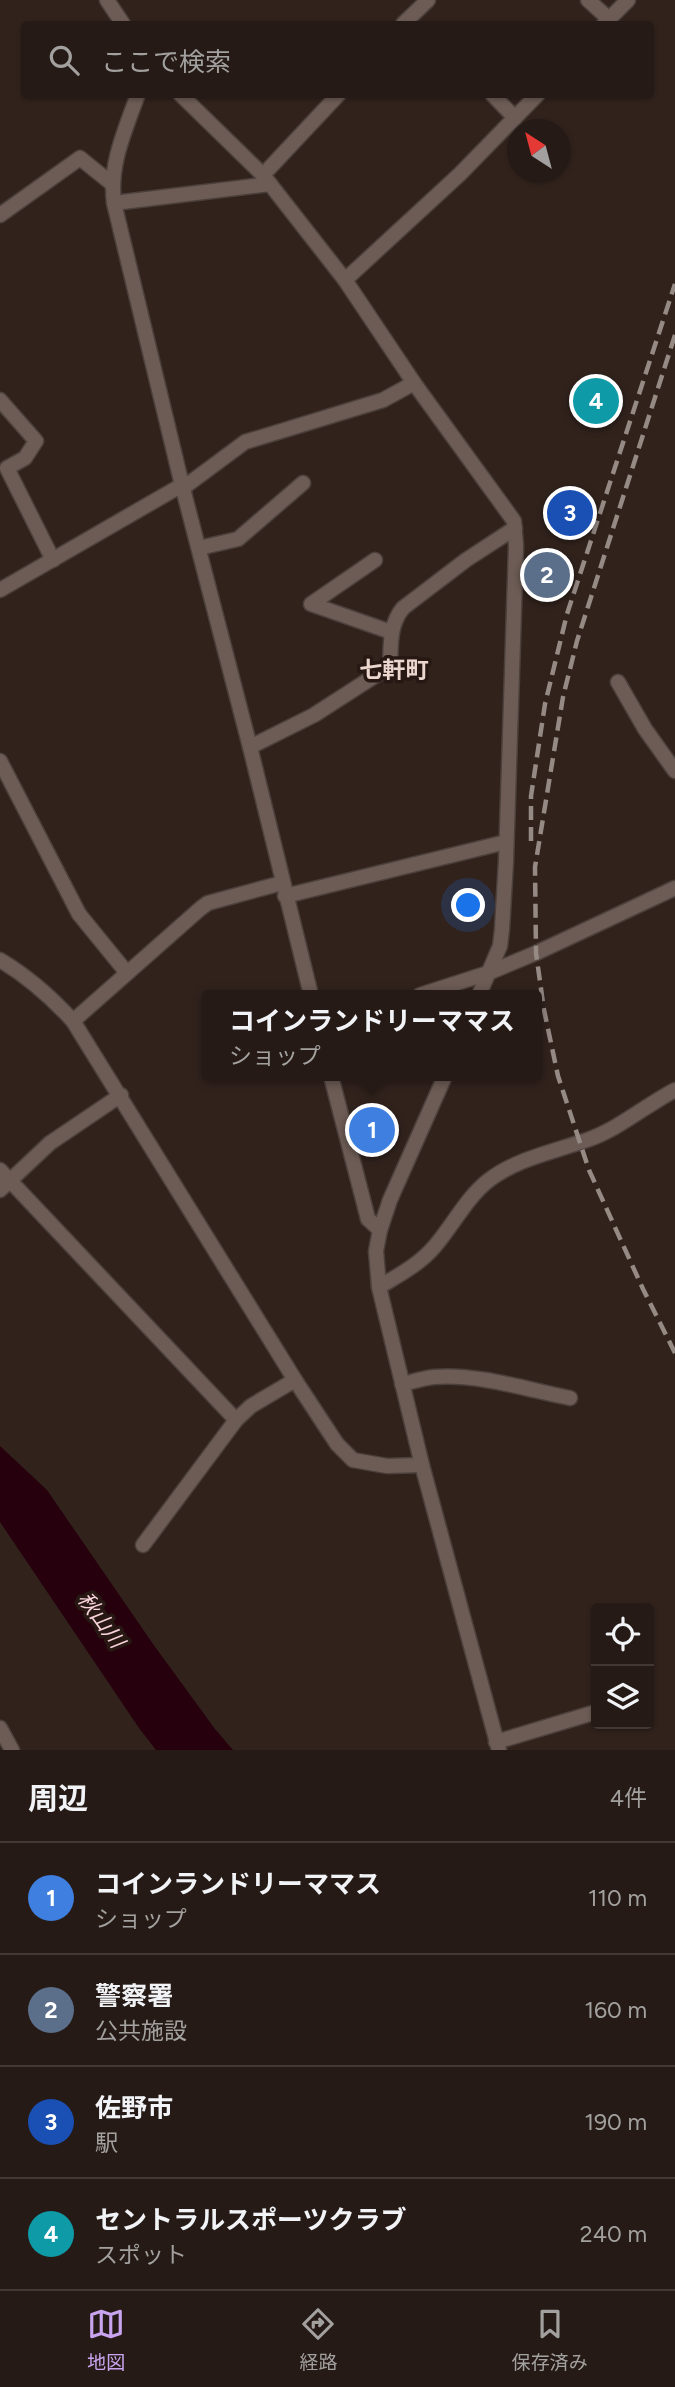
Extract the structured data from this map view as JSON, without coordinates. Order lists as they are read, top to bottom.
{
  "districts": ["七軒町"],
  "water": ["秋山川"],
  "north": "top left",
  "page": {
    "search": "ここで検索",
    "pins": [
      "4",
      "3",
      "2",
      "1"
    ],
    "popup": ["コインランドリーママス", "ショップ"],
    "heading": ["周辺", "4件"],
    "list": [
      {
        "mark": "1",
        "name": "コインランドリーママス",
        "note": "ショップ",
        "value": "110 m"
      },
      {
        "mark": "2",
        "name": "警察署",
        "note": "公共施設",
        "value": "160 m"
      },
      {
        "mark": "3",
        "name": "佐野市",
        "note": "駅",
        "value": "190 m"
      },
      {
        "mark": "4",
        "name": "セントラルスポーツクラブ",
        "note": "スポット",
        "value": "240 m"
      }
    ],
    "nav": ["地図", "経路", "保存済み"]
  }
}
